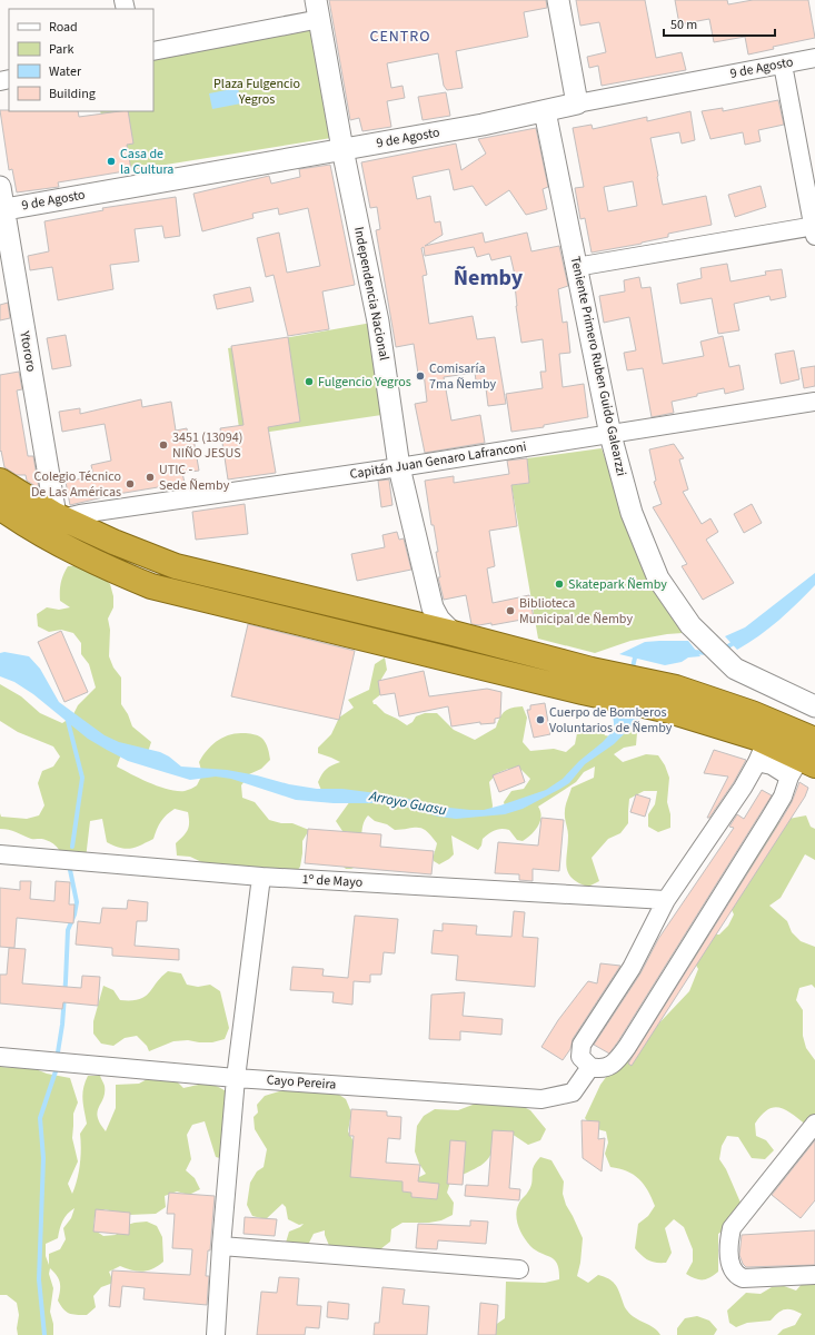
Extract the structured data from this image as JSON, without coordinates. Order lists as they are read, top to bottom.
{
  "streets": {
    "street": [
      "9 de Agosto",
      "Independencia Nacional",
      "Ytororo",
      "Teniente Primero Ruben Guido Galearzzi",
      "Capitán Juan Genaro Lafranconi",
      "1º de Mayo",
      "Cayo Pereira"
    ]
  },
  "crossings": [
    ["9 de Agosto", "Independencia Nacional"],
    ["9 de Agosto", "Ytororo"],
    ["9 de Agosto", "Teniente Primero Ruben Guido Galearzzi"],
    ["Independencia Nacional", "Capitán Juan Genaro Lafranconi"],
    ["Ytororo", "Capitán Juan Genaro Lafranconi"],
    ["Teniente Primero Ruben Guido Galearzzi", "Capitán Juan Genaro Lafranconi"]
  ],
  "districts": ["CENTRO", "Ñemby"],
  "water": ["Arroyo Guasu"],
  "parks": ["Plaza Fulgencio Yegros"],
  "places": [
    "Casa de la Cultura",
    "Comisaría 7ma Ñemby",
    "Fulgencio Yegros",
    "3451 (13094) NIÑO JESUS",
    "UTIC - Sede Ñemby",
    "Colegio Técnico De Las Américas",
    "Skatepark Ñemby",
    "Biblioteca Municipal de Ñemby",
    "Cuerpo de Bomberos Voluntarios de Ñemby"
  ],
  "legend": [
    "Road",
    "Park",
    "Water",
    "Building"
  ],
  "scale_bar": "50 m"
}
